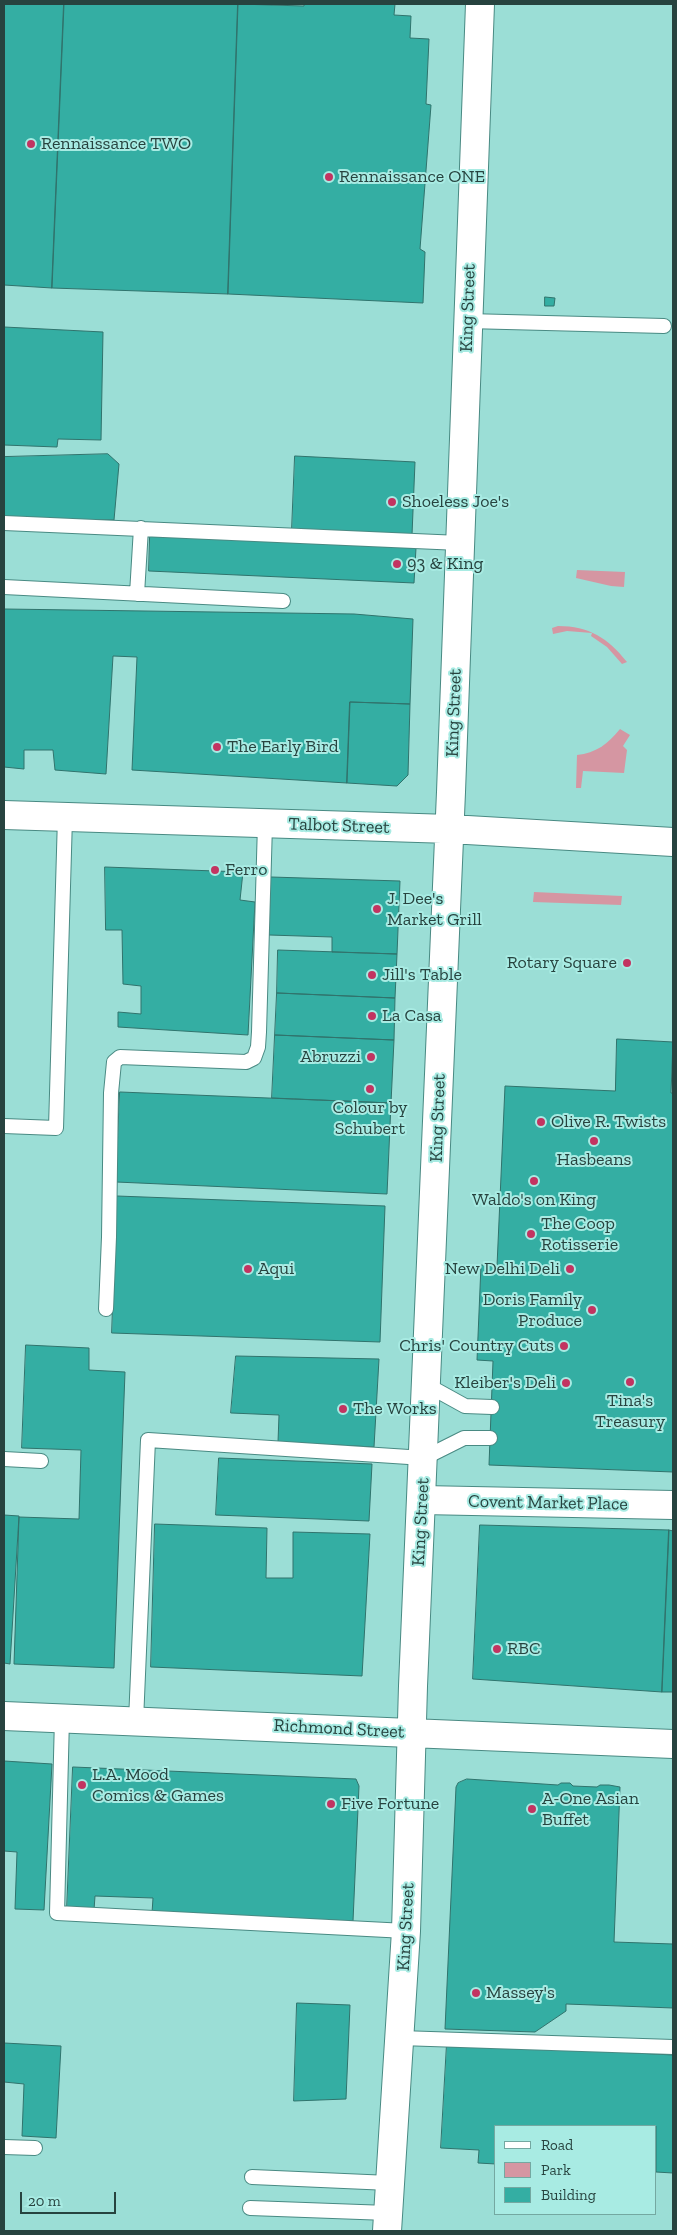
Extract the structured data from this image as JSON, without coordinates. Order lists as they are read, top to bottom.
{
  "streets": {
    "main road": [
      "King Street",
      "Talbot Street",
      "Covent Market Place",
      "Richmond Street"
    ]
  },
  "crossings": [
    ["King Street", "Talbot Street"],
    ["King Street", "Covent Market Place"],
    ["King Street", "Richmond Street"]
  ],
  "places": [
    "Rennaissance TWO",
    "Rennaissance ONE",
    "Shoeless Joe's",
    "93 & King",
    "The Early Bird",
    "Ferro",
    "J. Dee's Market Grill",
    "Rotary Square",
    "Jill's Table",
    "La Casa",
    "Abruzzi",
    "Colour by Schubert",
    "Olive R. Twists",
    "Hasbeans",
    "Waldo's on King",
    "The Coop Rotisserie",
    "Aqui",
    "New Delhi Deli",
    "Doris Family Produce",
    "Chris' Country Cuts",
    "Tina's Treasury",
    "Kleiber's Deli",
    "The Works",
    "RBC",
    "L.A. Mood Comics & Games",
    "Five Fortune",
    "A-One Asian Buffet",
    "Massey's"
  ],
  "legend": ["Road", "Park", "Building"],
  "scale_bar": "20 m"
}
